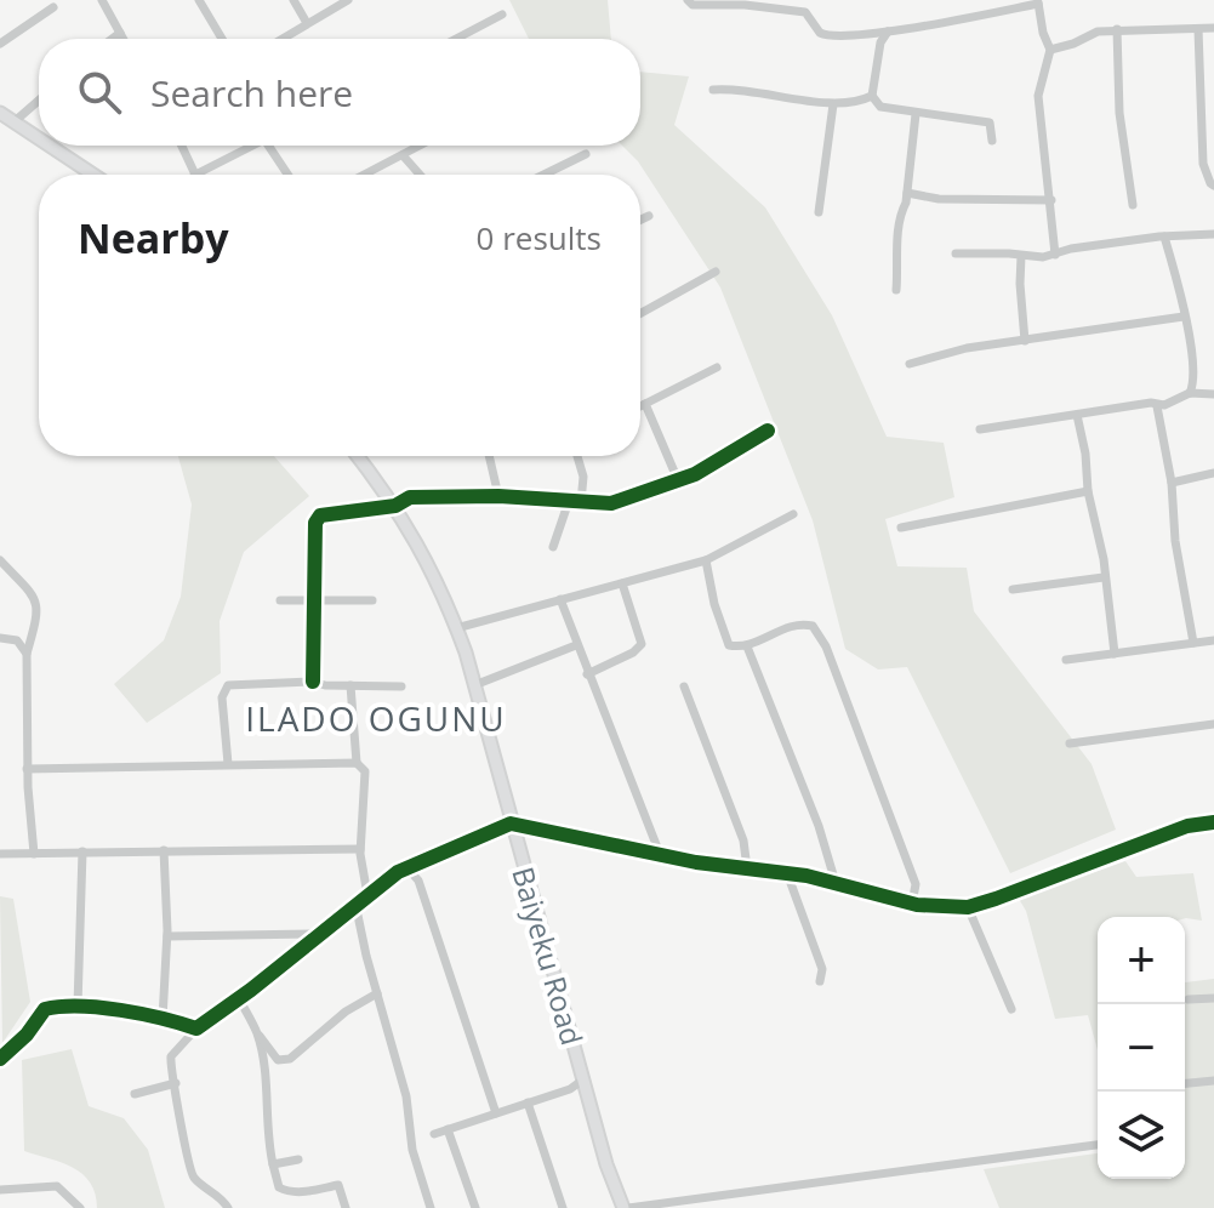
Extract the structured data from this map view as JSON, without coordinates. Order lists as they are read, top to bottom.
{
  "streets": {
    "main road": ["Baiyeku Road"]
  },
  "districts": ["ILADO OGUNU"],
  "page": {
    "search": "Search here",
    "heading": ["Nearby", "0 results"],
    "map_buttons": ["+", "−"]
  }
}
